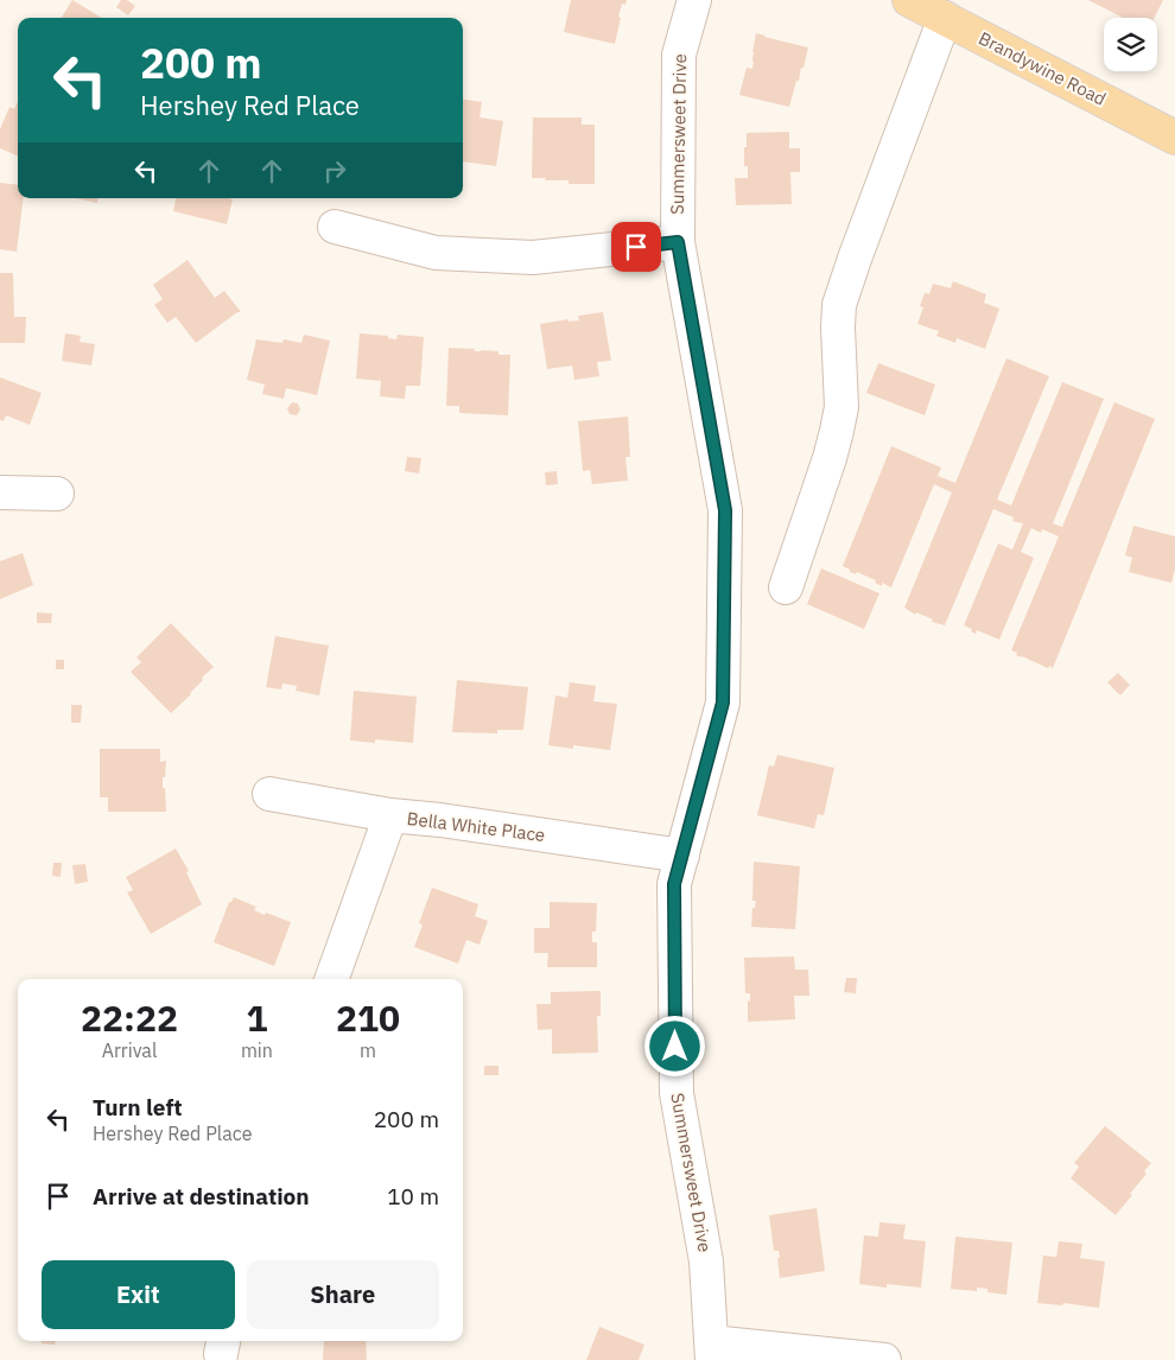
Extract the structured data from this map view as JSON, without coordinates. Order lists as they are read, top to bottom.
{
  "streets": {
    "main road": ["Brandywine Road"],
    "street": ["Summersweet Drive", "Bella White Place"]
  },
  "crossings": [
    ["Summersweet Drive", "Bella White Place"]
  ],
  "page": {
    "turn": ["200 m", "Hershey Red Place"],
    "eta": [
      "22:22",
      "Arrival",
      "1",
      "min",
      "210",
      "m"
    ],
    "list": [
      {
        "name": "Turn left",
        "note": "Hershey Red Place",
        "value": "200 m"
      },
      {
        "name": "Arrive at destination",
        "value": "10 m"
      }
    ],
    "buttons": ["Exit", "Share"]
  }
}
